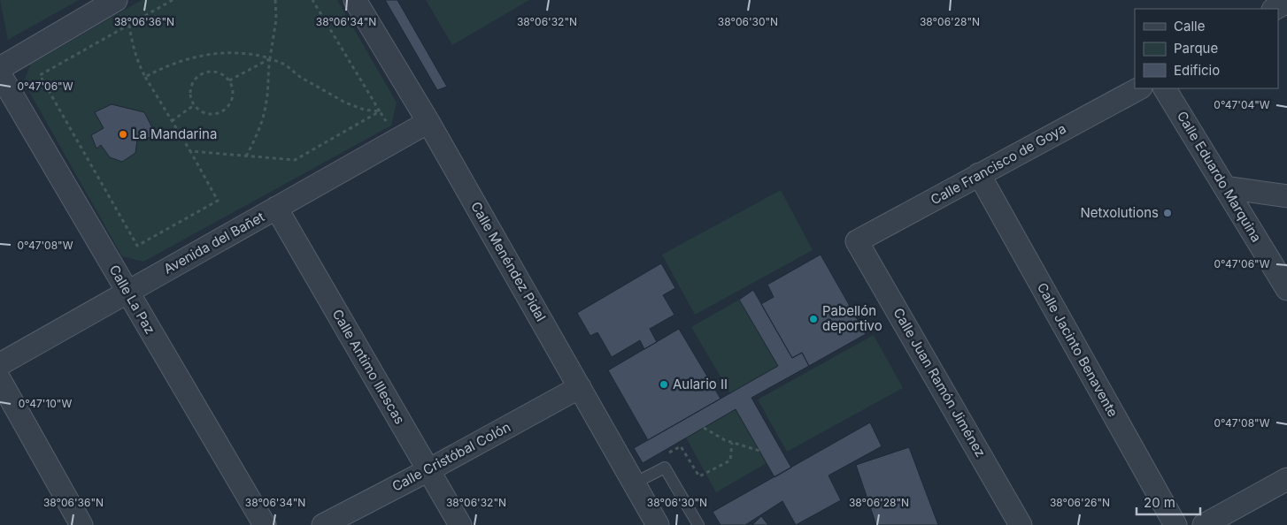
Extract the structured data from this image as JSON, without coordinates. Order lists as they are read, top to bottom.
{
  "streets": {
    "street": [
      "Calle Francisco de Goya",
      "Calle Eduardo Marquina",
      "Avenida del Bañet",
      "Calle Menéndez Pidal",
      "Calle La Paz",
      "Calle Jacinto Benavente",
      "Calle Antimo Illescas",
      "Calle Juan Ramón Jiménez",
      "Calle Cristóbal Colón"
    ]
  },
  "crossings": [
    ["Calle Francisco de Goya", "Calle Jacinto Benavente"],
    ["Calle Francisco de Goya", "Calle Juan Ramón Jiménez"],
    ["Avenida del Bañet", "Calle Menéndez Pidal"],
    ["Avenida del Bañet", "Calle La Paz"],
    ["Avenida del Bañet", "Calle Antimo Illescas"],
    ["Calle Menéndez Pidal", "Calle Cristóbal Colón"],
    ["Calle Antimo Illescas", "Calle Cristóbal Colón"]
  ],
  "places": [
    "La Mandarina",
    "Netxolutions",
    "Pabellón deportivo",
    "Aulario II"
  ],
  "legend": ["Calle", "Parque", "Edificio"],
  "scale_bar": "20 m",
  "coordinates": [
    "38°06'36\"N",
    "38°06'34\"N",
    "38°06'32\"N",
    "38°06'30\"N",
    "38°06'28\"N",
    "0°47'06\"W",
    "0°47'04\"W",
    "0°47'08\"W",
    "0°47'10\"W",
    "38°06'26\"N"
  ]
}
